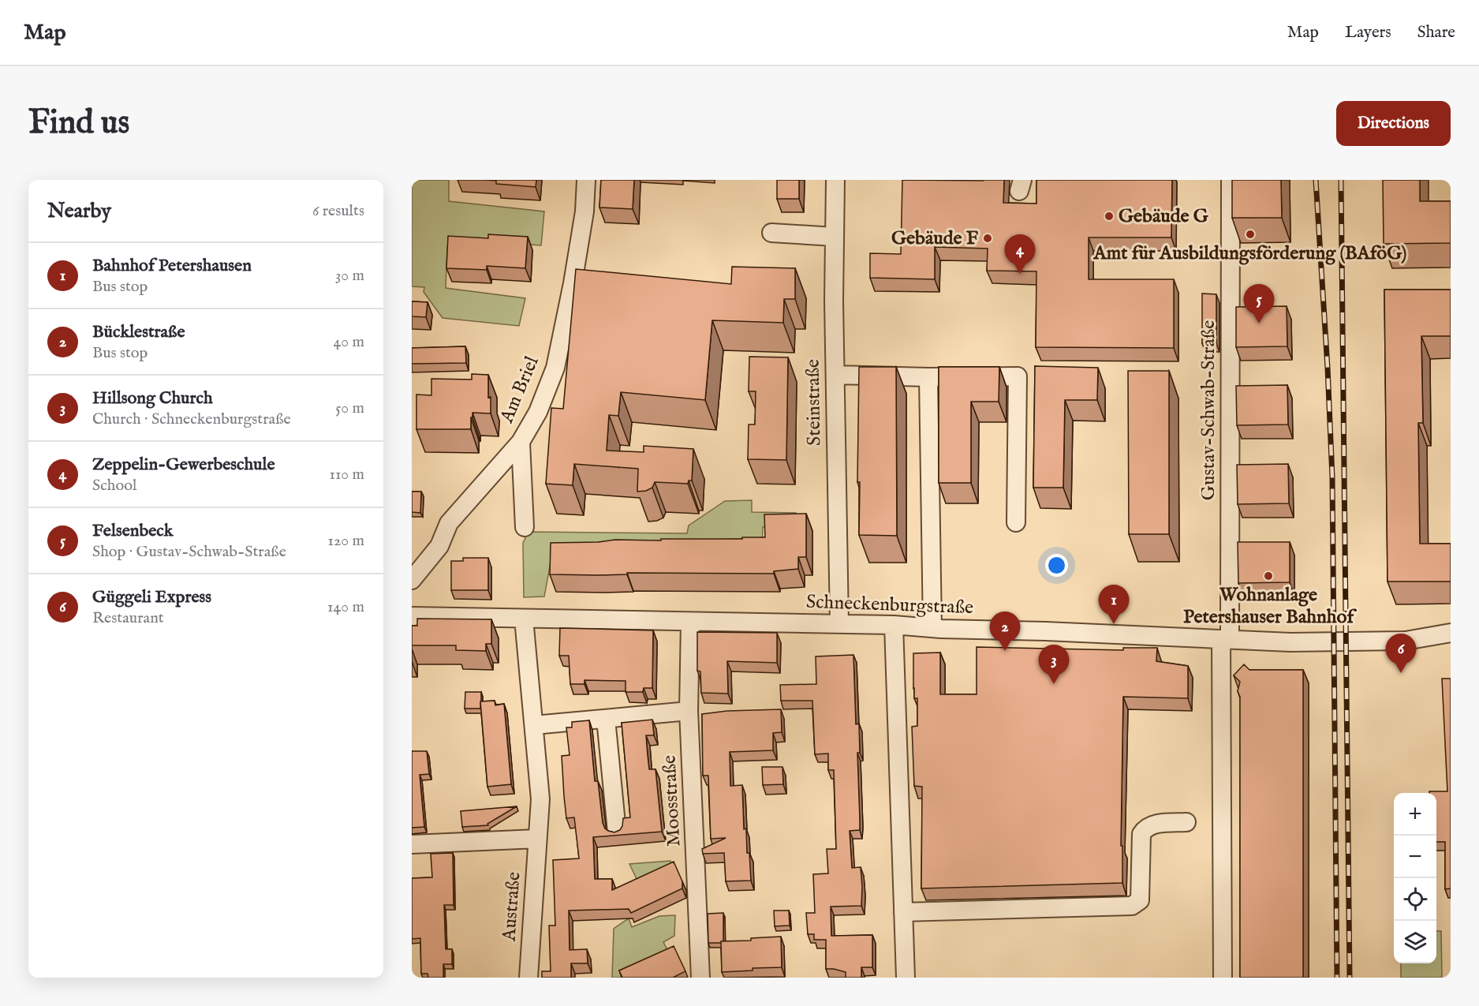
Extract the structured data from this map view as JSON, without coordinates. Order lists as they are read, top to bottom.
{
  "streets": {
    "street": [
      "Am Briel",
      "Steinstraße",
      "Gustav-Schwab-Straße",
      "Schneckenburgstraße",
      "Moosstraße",
      "Austraße"
    ]
  },
  "crossings": [
    ["Steinstraße", "Schneckenburgstraße"],
    ["Gustav-Schwab-Straße", "Schneckenburgstraße"],
    ["Schneckenburgstraße", "Moosstraße"],
    ["Schneckenburgstraße", "Austraße"]
  ],
  "places": [
    "Gebäude G",
    "Amt für Ausbildungsförderung (BAföG)",
    "Gebäude F",
    "Wohnanlage Petershauser Bahnhof"
  ],
  "page": {
    "header": "Map",
    "nav": ["Map", "Layers", "Share"],
    "buttons": "Directions",
    "title": "Find us",
    "heading": ["Nearby", "6 results"],
    "pins": [
      "4",
      "5",
      "1",
      "2",
      "6",
      "3"
    ],
    "list": [
      {
        "mark": "1",
        "name": "Bahnhof Petershausen",
        "note": "Bus stop",
        "value": "30 m"
      },
      {
        "mark": "2",
        "name": "Bücklestraße",
        "note": "Bus stop",
        "value": "40 m"
      },
      {
        "mark": "3",
        "name": "Hillsong Church",
        "note": "Church · Schneckenburgstraße",
        "value": "50 m"
      },
      {
        "mark": "4",
        "name": "Zeppelin-Gewerbeschule",
        "note": "School",
        "value": "110 m"
      },
      {
        "mark": "5",
        "name": "Felsenbeck",
        "note": "Shop · Gustav-Schwab-Straße",
        "value": "120 m"
      },
      {
        "mark": "6",
        "name": "Güggeli Express",
        "note": "Restaurant",
        "value": "140 m"
      }
    ],
    "map_buttons": ["+", "−"]
  }
}
